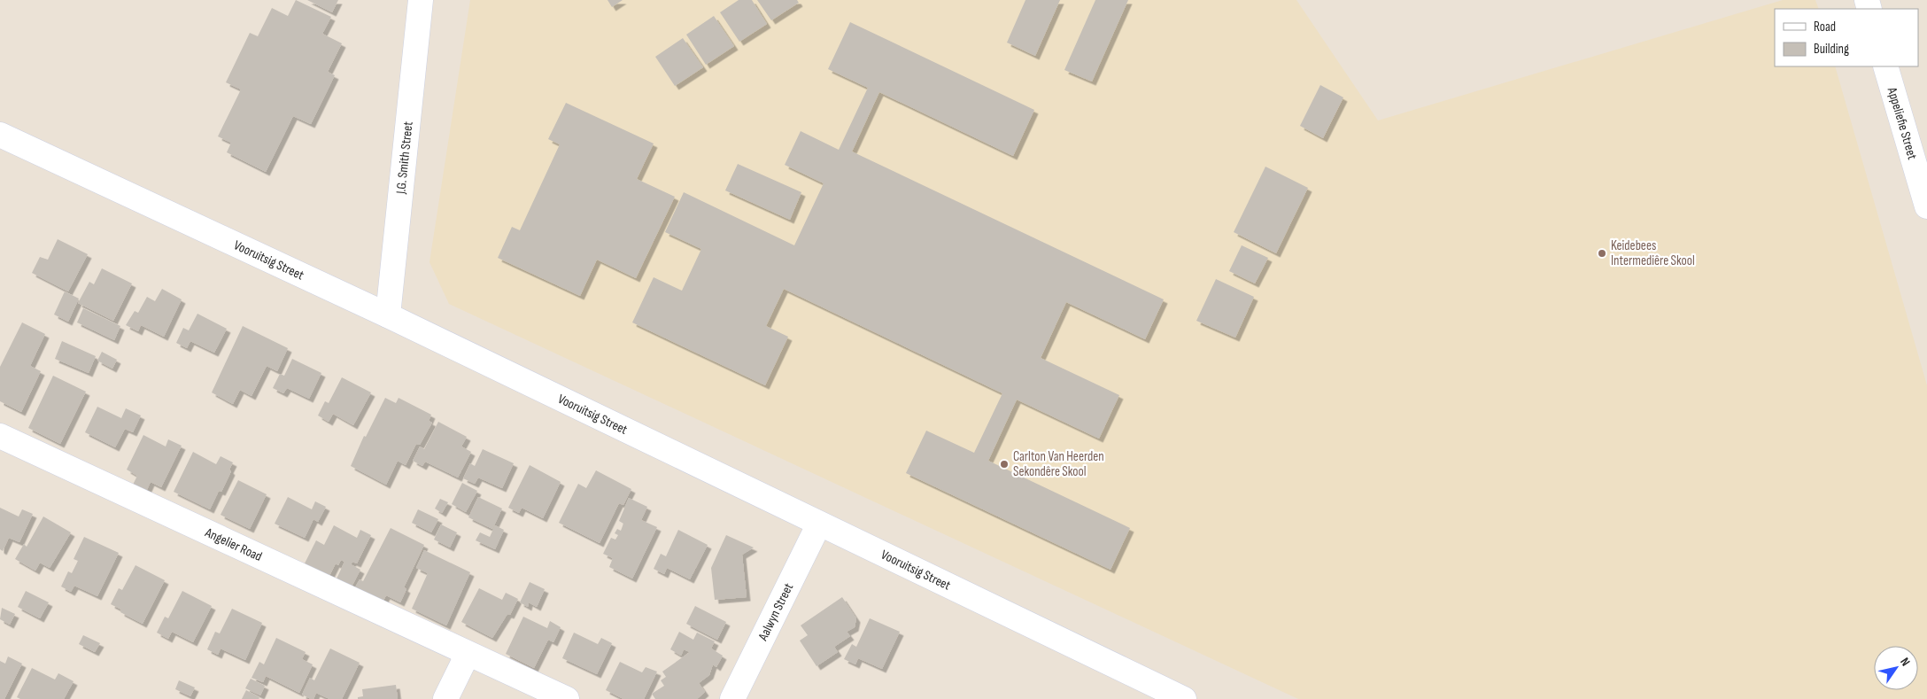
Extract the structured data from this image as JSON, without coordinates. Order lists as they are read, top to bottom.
{
  "streets": {
    "street": [
      "Appeliefie Street",
      "J.G. Smith Street",
      "Vooruitsig Street",
      "Angelier Road",
      "Aalwyn Street"
    ]
  },
  "crossings": [
    ["J.G. Smith Street", "Vooruitsig Street"],
    ["Vooruitsig Street", "Aalwyn Street"]
  ],
  "places": ["Keidebees Intermediêre Skool", "Carlton Van Heerden Sekondêre Skool"],
  "legend": ["Road", "Building"],
  "north": "top right"
}
